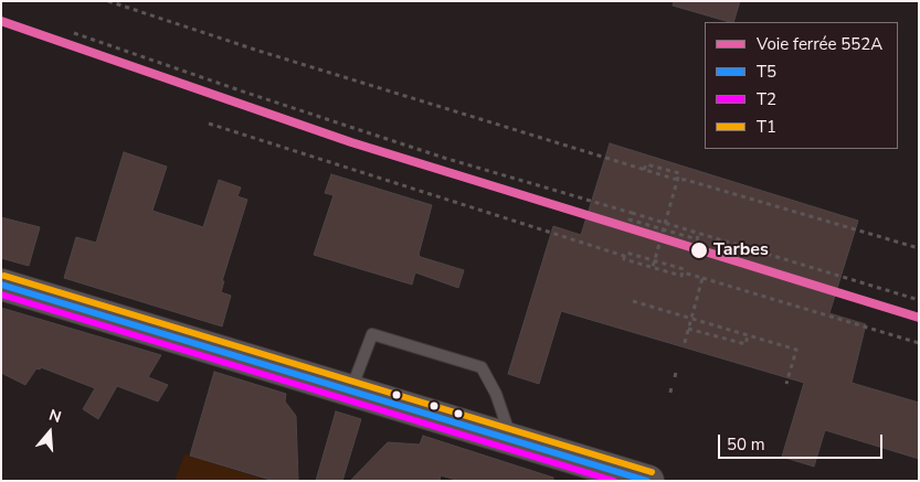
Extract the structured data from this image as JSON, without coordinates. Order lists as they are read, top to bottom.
{
  "places": ["Tarbes"],
  "lines": [
    "rail line 552A",
    "transit line T1",
    "transit line T5",
    "transit line T2"
  ],
  "legend": [
    "Voie ferrée 552A",
    "T5",
    "T2",
    "T1"
  ],
  "scale_bar": "50 m",
  "north": "top"
}
